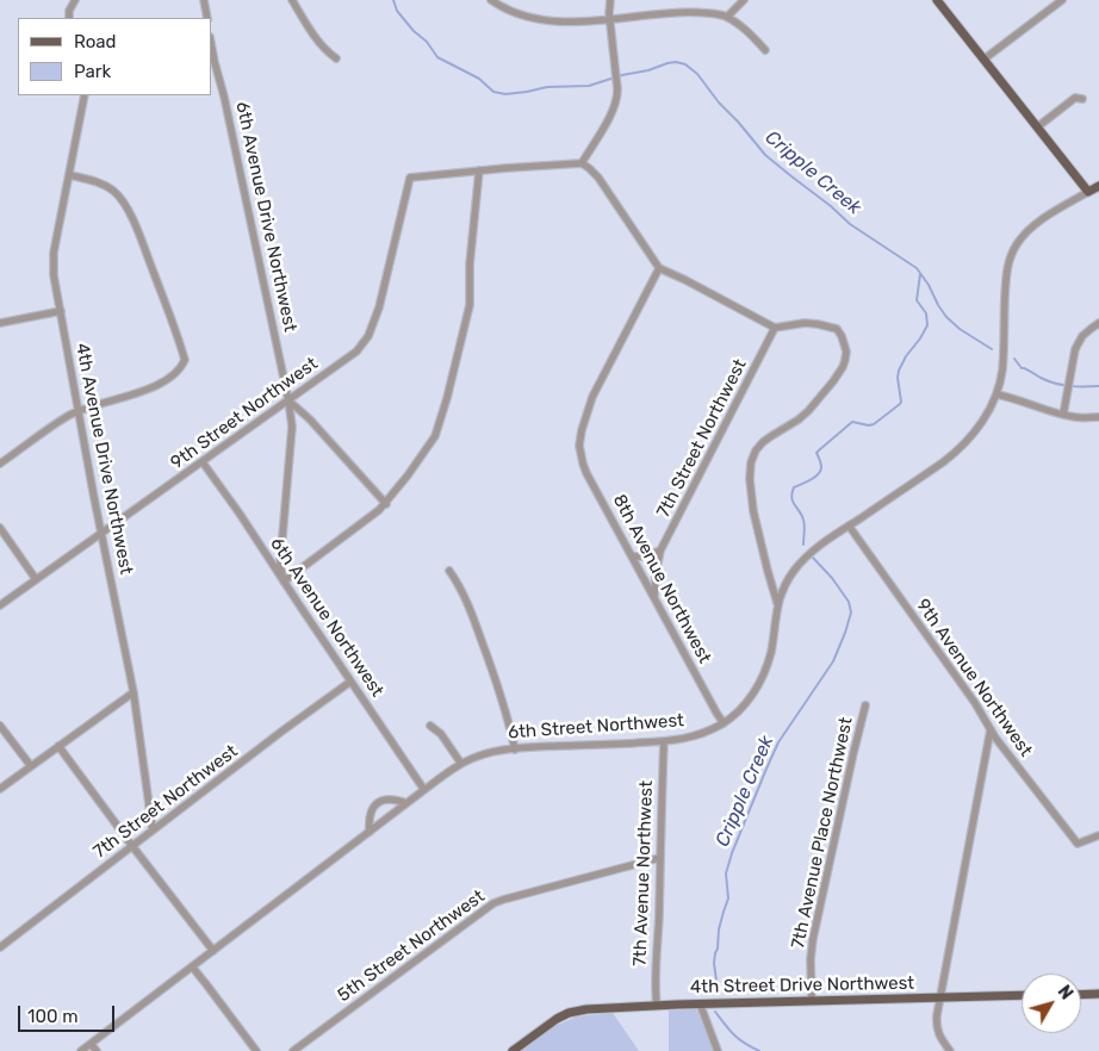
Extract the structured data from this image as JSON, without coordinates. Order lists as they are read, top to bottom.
{
  "streets": {
    "main road": ["6th Street Northwest", "4th Street Drive Northwest"],
    "street": [
      "6th Avenue Drive Northwest",
      "9th Street Northwest",
      "7th Street Northwest",
      "4th Avenue Drive Northwest",
      "8th Avenue Northwest",
      "6th Avenue Northwest",
      "9th Avenue Northwest",
      "7th Avenue Place Northwest",
      "7th Avenue Northwest",
      "5th Street Northwest"
    ]
  },
  "crossings": [
    ["6th Avenue Drive Northwest", "9th Street Northwest"],
    ["6th Avenue Drive Northwest", "6th Avenue Northwest"],
    ["9th Street Northwest", "4th Avenue Drive Northwest"],
    ["9th Street Northwest", "6th Avenue Northwest"],
    ["7th Street Northwest", "4th Avenue Drive Northwest"],
    ["7th Street Northwest", "8th Avenue Northwest"],
    ["7th Street Northwest", "6th Avenue Northwest"],
    ["8th Avenue Northwest", "6th Street Northwest"],
    ["6th Avenue Northwest", "6th Street Northwest"],
    ["9th Avenue Northwest", "6th Street Northwest"],
    ["6th Street Northwest", "7th Avenue Northwest"],
    ["7th Avenue Place Northwest", "4th Street Drive Northwest"],
    ["7th Avenue Northwest", "5th Street Northwest"],
    ["7th Avenue Northwest", "4th Street Drive Northwest"]
  ],
  "water": ["Cripple Creek"],
  "legend": ["Road", "Park"],
  "scale_bar": "100 m",
  "north": "top right"
}
